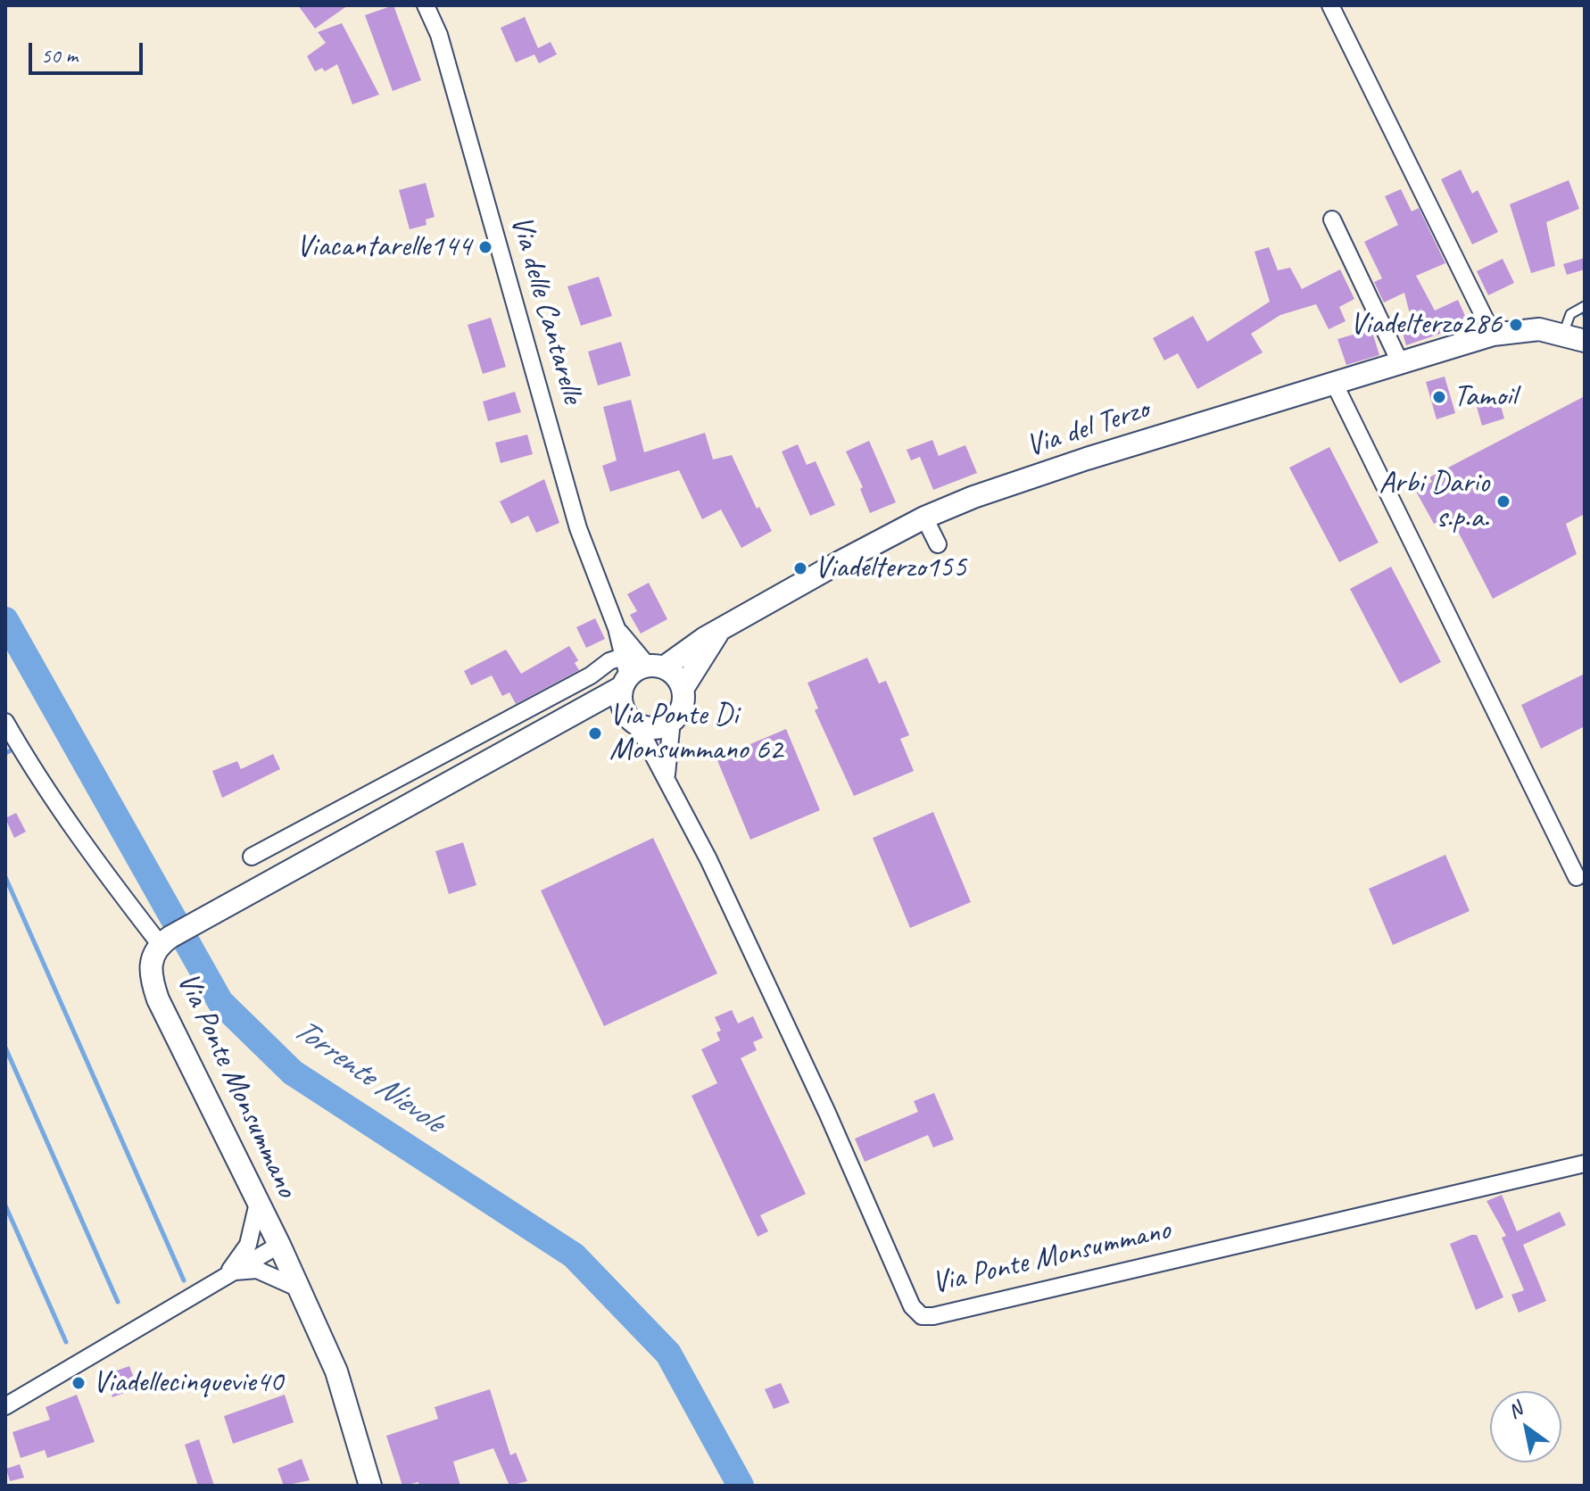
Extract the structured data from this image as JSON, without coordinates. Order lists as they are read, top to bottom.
{
  "streets": {
    "street": ["Via delle Cantarelle", "Via del Terzo", "Via Ponte Monsummano"]
  },
  "crossings": [
    ["Via delle Cantarelle", "Via del Terzo"],
    ["Via delle Cantarelle", "Via Ponte Monsummano"],
    ["Via del Terzo", "Via Ponte Monsummano"]
  ],
  "water": ["Torrente Nievole"],
  "places": [
    "Viacantarelle144",
    "Viadelterzo286",
    "Tamoil",
    "Arbi Dario s.p.a.",
    "Viadelterzo155",
    "Via Ponte Di Monsummano 62",
    "Viadellecinquevie40"
  ],
  "scale_bar": "50 m",
  "north": "top left"
}
